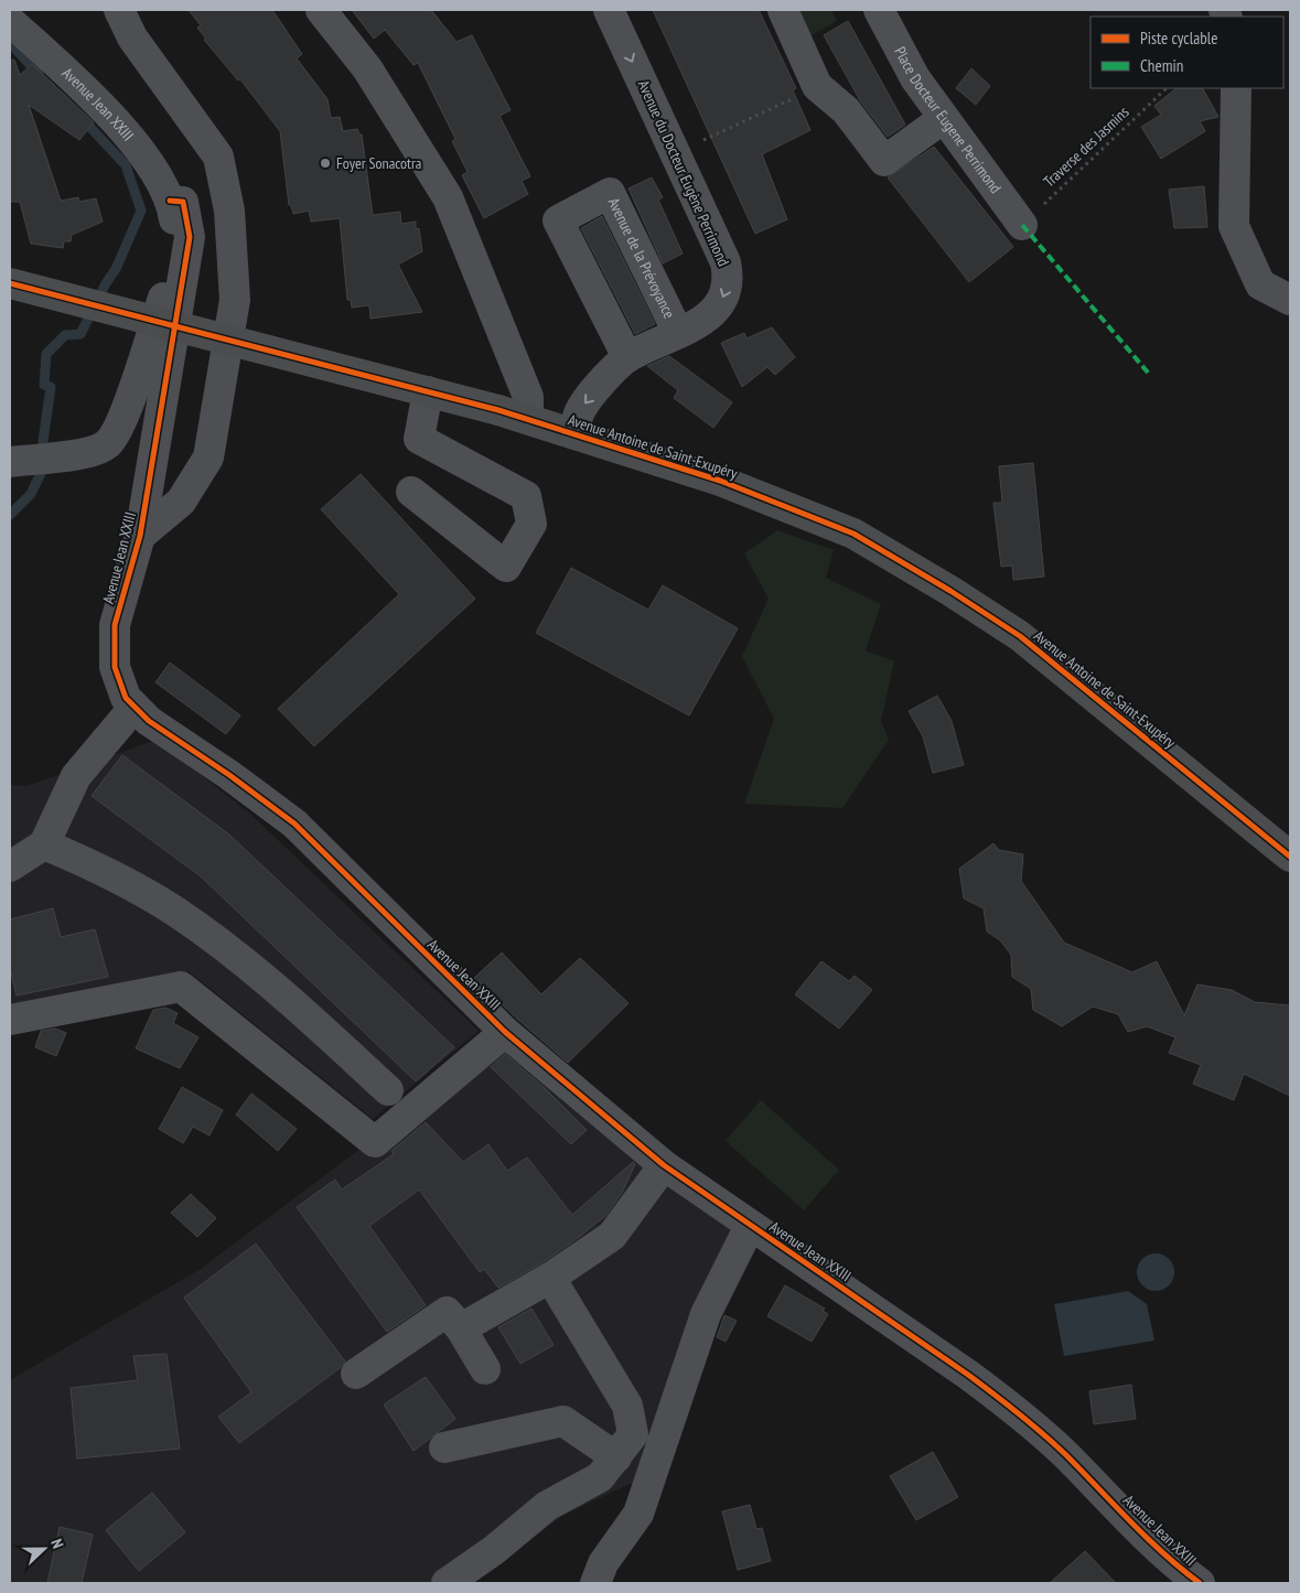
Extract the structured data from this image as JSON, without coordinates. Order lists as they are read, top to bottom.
{
  "streets": {
    "main road": ["Avenue Antoine de Saint-Exupéry"],
    "street": [
      "Avenue Jean XXIII",
      "Place Docteur Eugene Perrimond",
      "Avenue du Docteur Eugène Perrimond",
      "Avenue de la Prévoyance"
    ],
    "path": ["Traverse des Jasmins"]
  },
  "crossings": [
    ["Place Docteur Eugene Perrimond", "Traverse des Jasmins"],
    ["Avenue du Docteur Eugène Perrimond", "Avenue de la Prévoyance"],
    ["Avenue du Docteur Eugène Perrimond", "Avenue Antoine de Saint-Exupéry"]
  ],
  "one_way": ["Avenue du Docteur Eugène Perrimond"],
  "places": ["Foyer Sonacotra"],
  "legend": ["Piste cyclable", "Chemin"],
  "north": "right"
}
